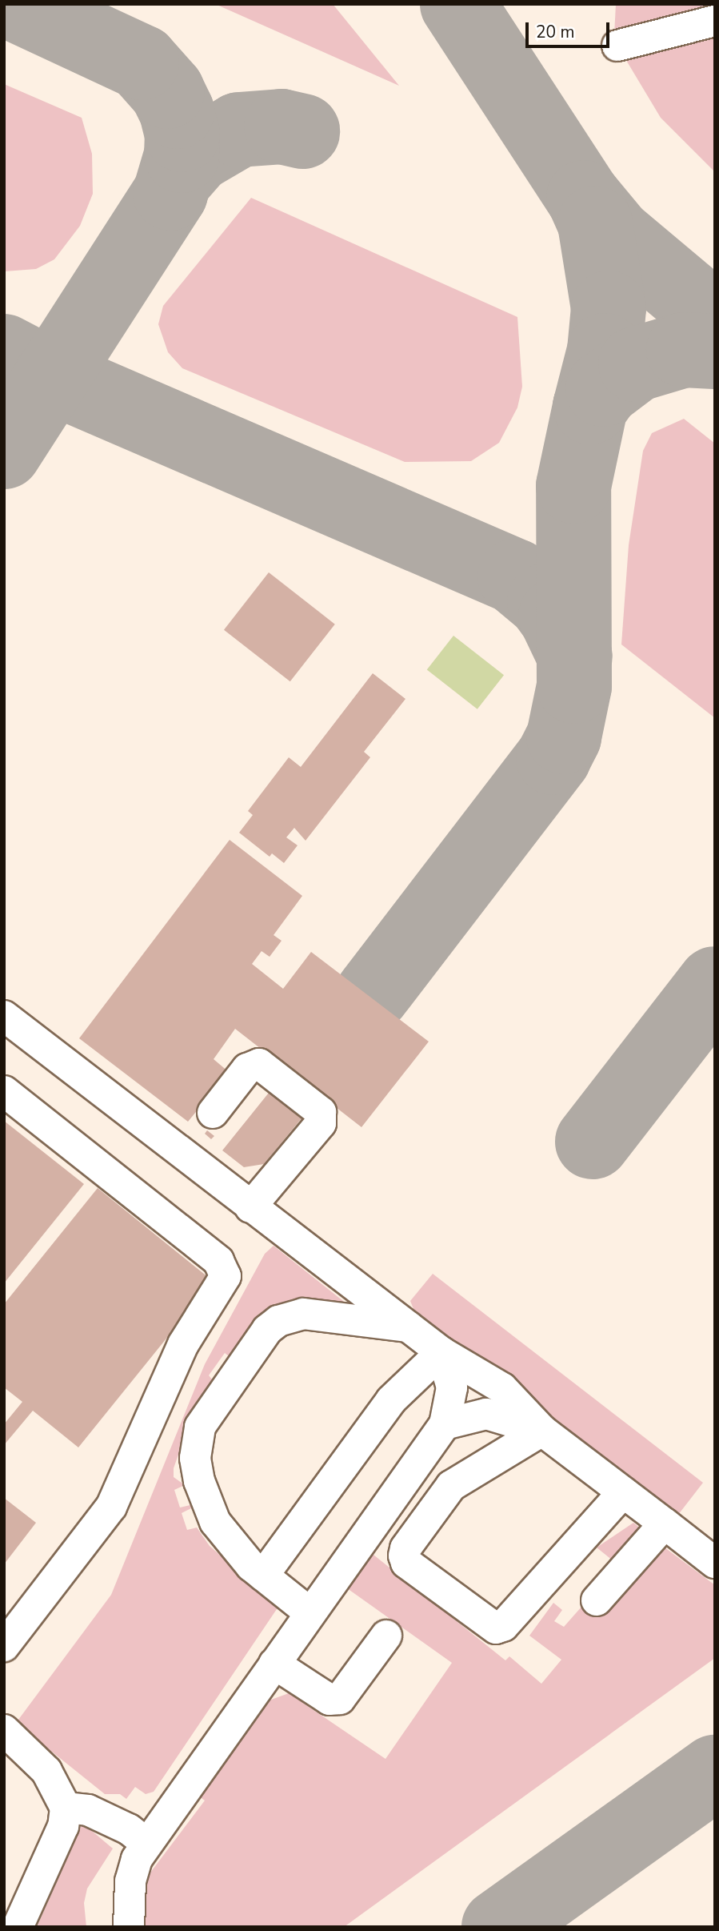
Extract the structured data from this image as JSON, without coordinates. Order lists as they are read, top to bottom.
{
  "scale_bar": "20 m"
}
